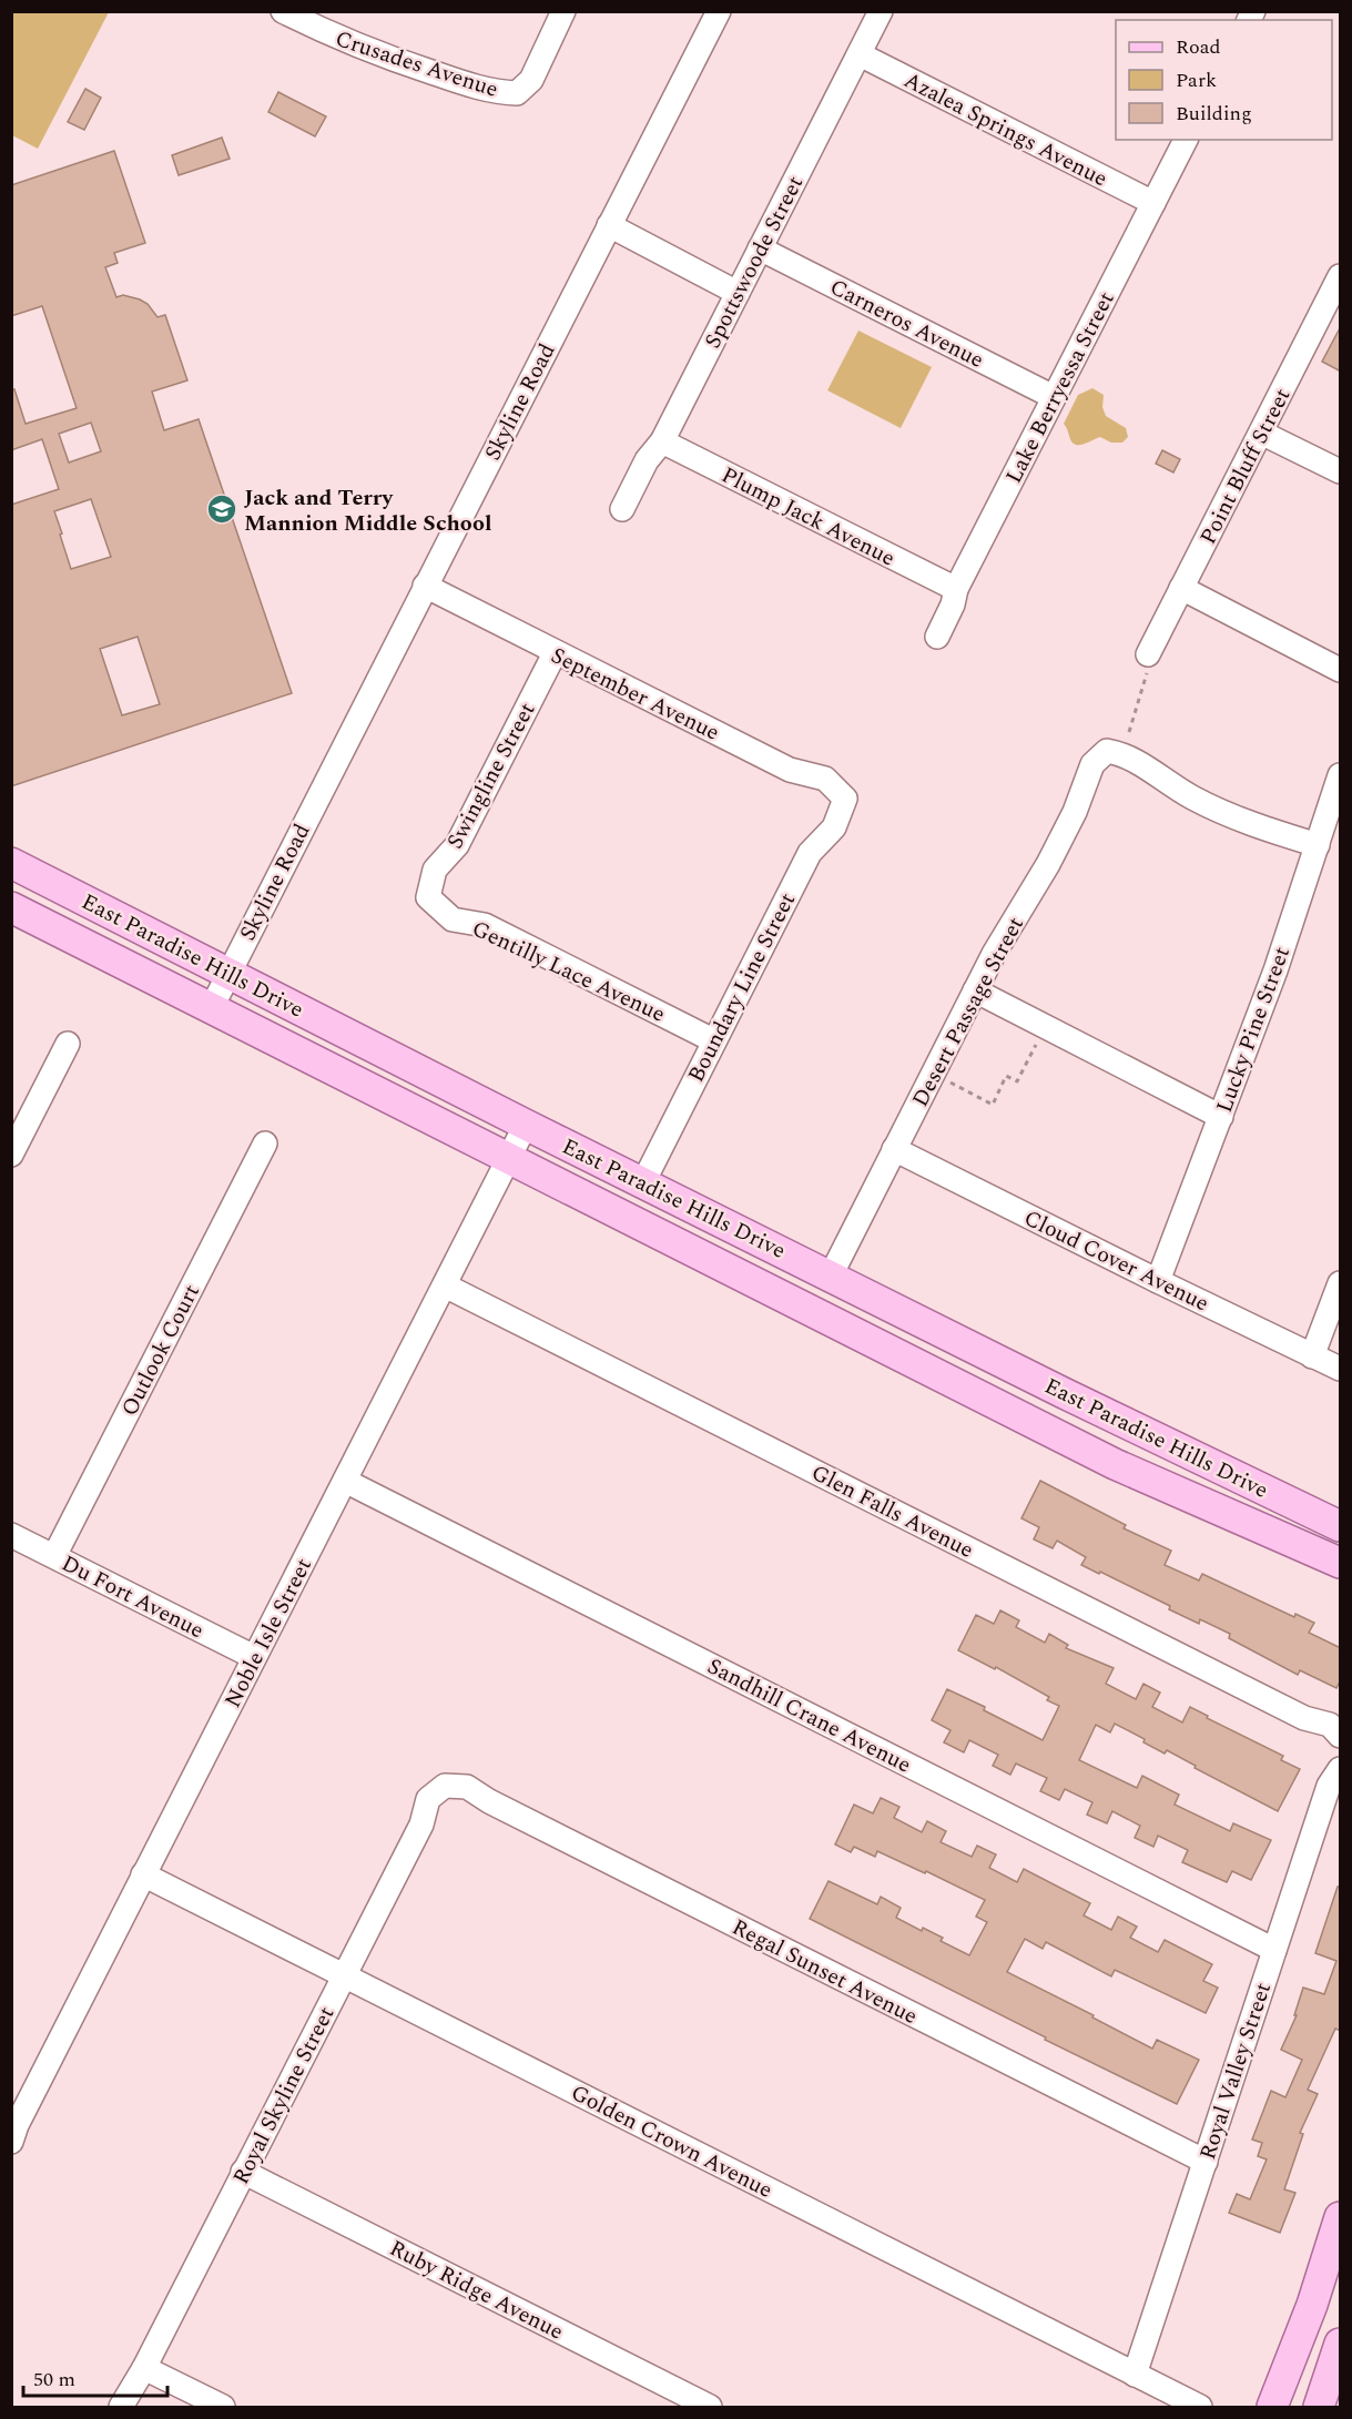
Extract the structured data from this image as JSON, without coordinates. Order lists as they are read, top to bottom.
{
  "streets": {
    "main road": ["East Paradise Hills Drive"],
    "street": [
      "Crusades Avenue",
      "Azalea Springs Avenue",
      "Spottswoode Street",
      "Carneros Avenue",
      "Lake Berryessa Street",
      "Skyline Road",
      "Point Bluff Street",
      "Plump Jack Avenue",
      "September Avenue",
      "Swingline Street",
      "Gentilly Lace Avenue",
      "Boundary Line Street",
      "Desert Passage Street",
      "Lucky Pine Street",
      "Cloud Cover Avenue",
      "Outlook Court",
      "Glen Falls Avenue",
      "Du Fort Avenue",
      "Noble Isle Street",
      "Sandhill Crane Avenue",
      "Regal Sunset Avenue",
      "Royal Valley Street",
      "Royal Skyline Street",
      "Golden Crown Avenue",
      "Ruby Ridge Avenue"
    ]
  },
  "crossings": [
    ["Azalea Springs Avenue", "Spottswoode Street"],
    ["Azalea Springs Avenue", "Lake Berryessa Street"],
    ["Spottswoode Street", "Carneros Avenue"],
    ["Spottswoode Street", "Plump Jack Avenue"],
    ["Carneros Avenue", "Lake Berryessa Street"],
    ["Lake Berryessa Street", "Plump Jack Avenue"],
    ["Skyline Road", "September Avenue"],
    ["Skyline Road", "East Paradise Hills Drive"],
    ["September Avenue", "Swingline Street"],
    ["September Avenue", "Boundary Line Street"],
    ["Swingline Street", "Gentilly Lace Avenue"],
    ["East Paradise Hills Drive", "Boundary Line Street"],
    ["East Paradise Hills Drive", "Desert Passage Street"],
    ["East Paradise Hills Drive", "Noble Isle Street"],
    ["Gentilly Lace Avenue", "Boundary Line Street"],
    ["Desert Passage Street", "Lucky Pine Street"],
    ["Desert Passage Street", "Cloud Cover Avenue"],
    ["Lucky Pine Street", "Cloud Cover Avenue"],
    ["Outlook Court", "Du Fort Avenue"],
    ["Glen Falls Avenue", "Noble Isle Street"],
    ["Du Fort Avenue", "Noble Isle Street"],
    ["Noble Isle Street", "Sandhill Crane Avenue"],
    ["Noble Isle Street", "Golden Crown Avenue"],
    ["Sandhill Crane Avenue", "Royal Valley Street"],
    ["Regal Sunset Avenue", "Royal Valley Street"],
    ["Regal Sunset Avenue", "Royal Skyline Street"],
    ["Royal Valley Street", "Golden Crown Avenue"],
    ["Royal Skyline Street", "Golden Crown Avenue"],
    ["Royal Skyline Street", "Ruby Ridge Avenue"]
  ],
  "places": {
    "school or university": ["Jack and Terry Mannion Middle School"]
  },
  "legend": ["Road", "Park", "Building"],
  "scale_bar": "50 m"
}
